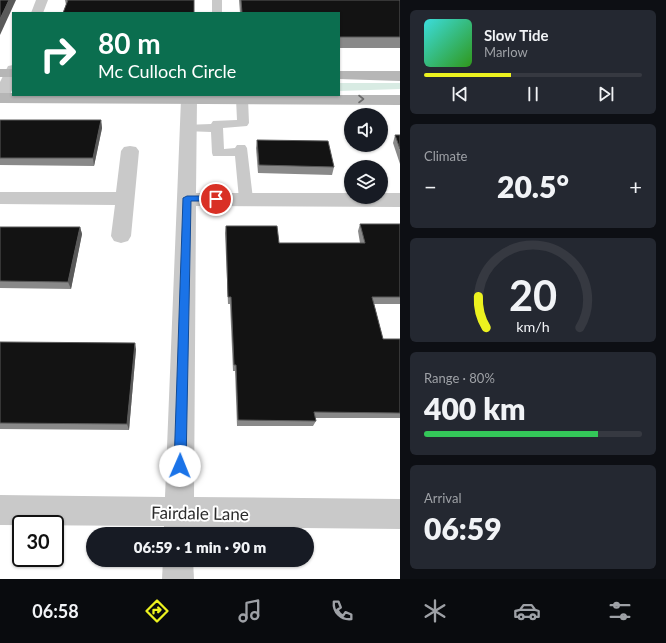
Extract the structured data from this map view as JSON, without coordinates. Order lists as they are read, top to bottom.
{
  "streets": {
    "street": ["Fairdale Lane"]
  },
  "page": {
    "turn": ["80 m", "Mc Culloch Circle"],
    "song": ["Slow Tide", "Marlow"],
    "tile": [
      "Climate",
      ["Range · 80%", "400 km"],
      ["Arrival", "06:59"]
    ],
    "heat": ["−", "20.5°", "+"],
    "limit": "30",
    "trip": "06:59 · 1 min · 90 m",
    "tabs": "06:58",
    "gauge": ["20", "km/h"]
  }
}
